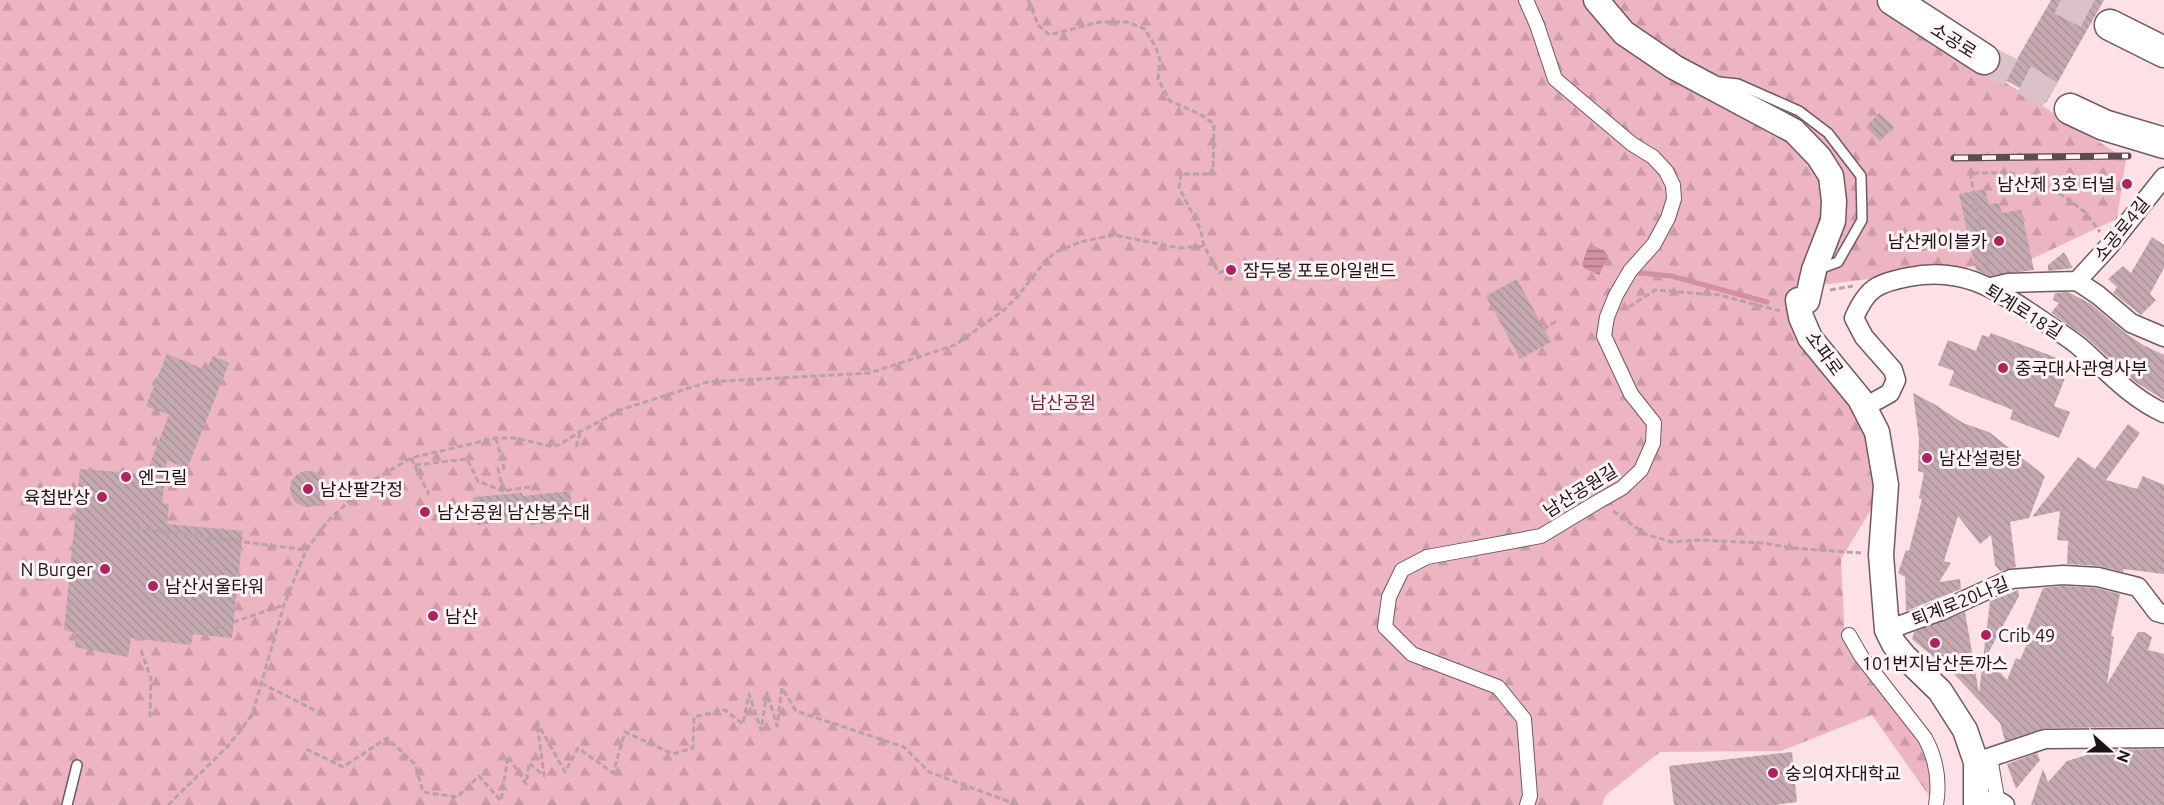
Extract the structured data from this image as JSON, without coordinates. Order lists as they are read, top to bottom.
{
  "streets": {
    "main road": ["소공로"],
    "street": [
      "소공로4길",
      "퇴계로18길",
      "소파로",
      "남산공원길",
      "퇴계로20나길"
    ]
  },
  "crossings": [
    ["소파로", "퇴계로20나길"]
  ],
  "parks": ["남산공원"],
  "places": [
    "남산제 3호 터널",
    "남산케이블카",
    "잠두봉 포토아일랜드",
    "중국대사관영사부",
    "남산설렁탕",
    "엔그릴",
    "남산팔각정",
    "육첩반상",
    "남산공원 남산봉수대",
    "N Burger",
    "남산서울타워",
    "남산",
    "Crib 49",
    "101번지남산돈까스",
    "숭의여자대학교"
  ],
  "north": "right"
}
